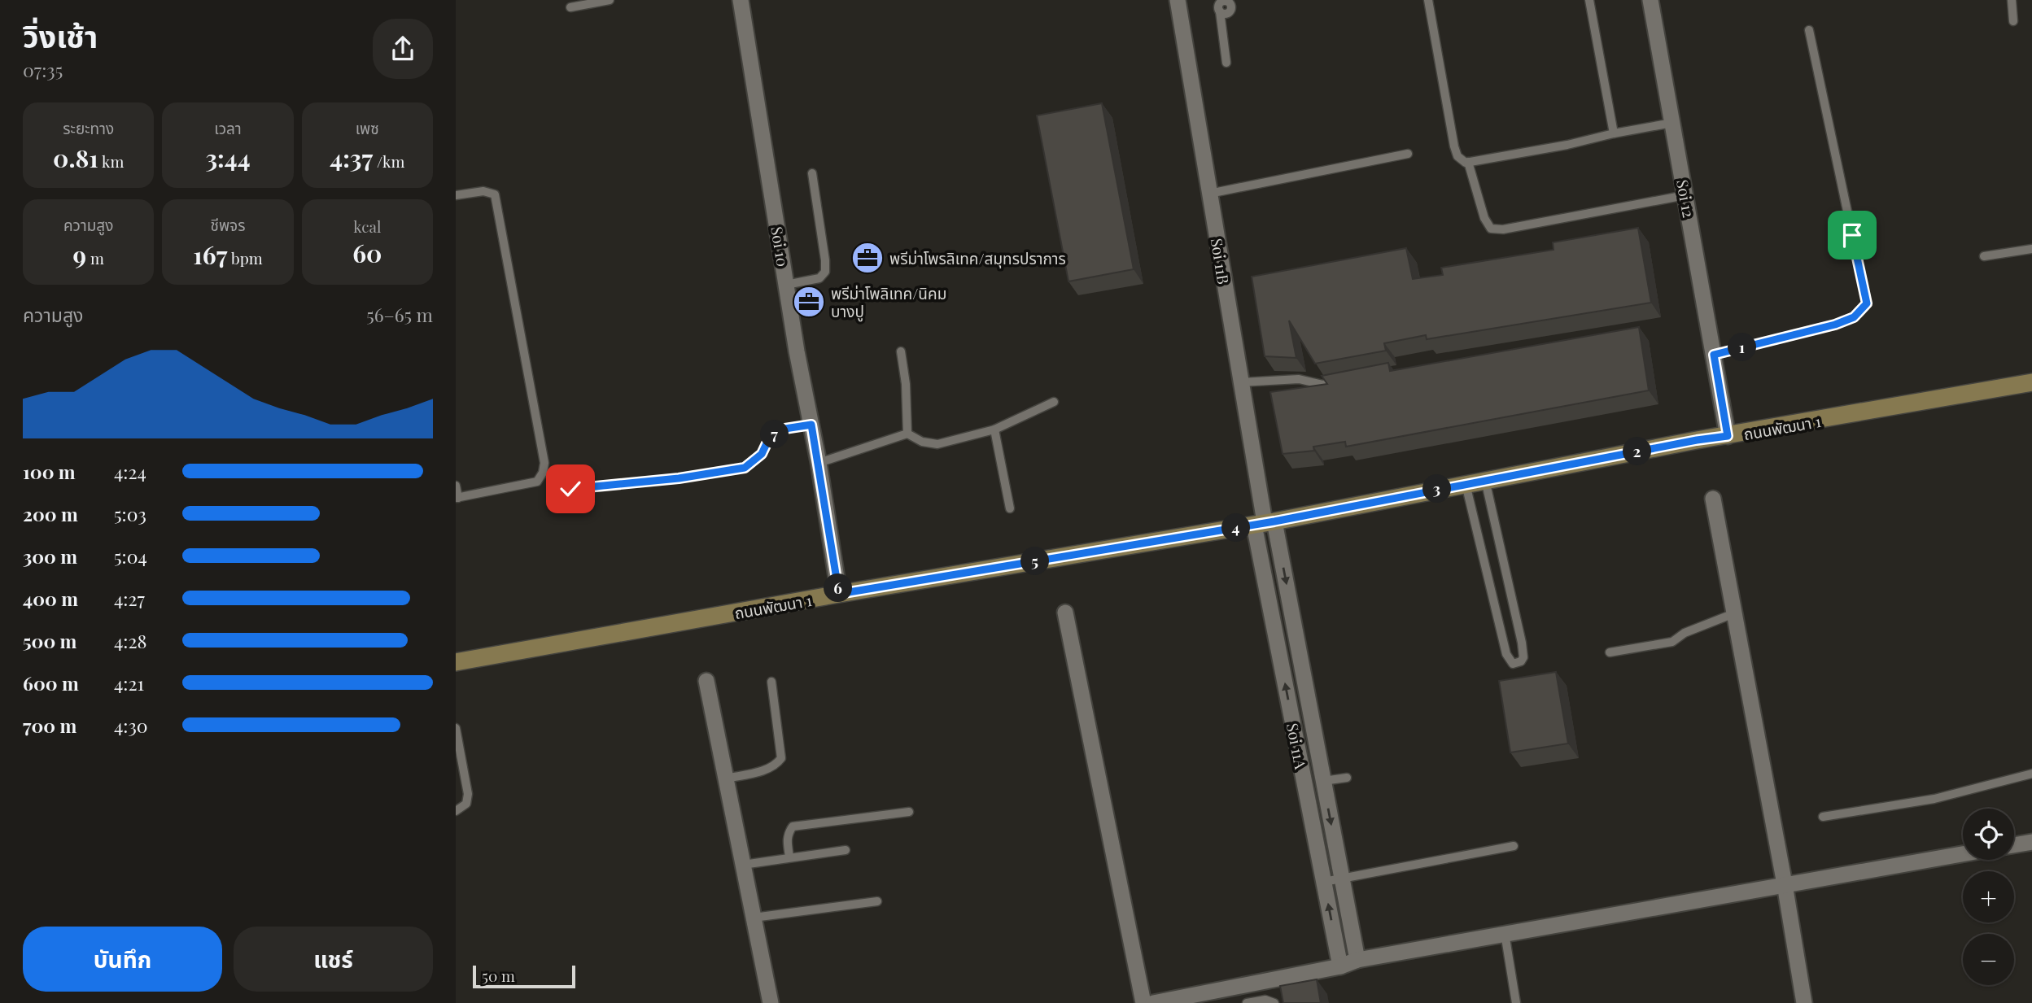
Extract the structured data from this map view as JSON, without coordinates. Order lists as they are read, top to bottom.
{
  "streets": {
    "main road": ["ถนนพัฒนา 1"],
    "street": [
      "Soi 12",
      "Soi 10",
      "Soi 11B",
      "Soi 11A"
    ]
  },
  "crossings": [
    ["Soi 12", "ถนนพัฒนา 1"],
    ["Soi 10", "ถนนพัฒนา 1"],
    ["Soi 11B", "ถนนพัฒนา 1"],
    ["Soi 11B", "Soi 11A"],
    ["ถนนพัฒนา 1", "Soi 11A"]
  ],
  "places": {
    "office": ["พรีม่าโพรลิเทค/สมุทรปราการ", "พรีม่าโพลิเทค/นิคม บางปู"]
  },
  "scale_bar": "50 m",
  "page": {
    "heading": ["วิ่งเช้า", "07:35"],
    "stats": [
      ["ระยะทาง", "0.81 km"],
      ["เวลา", "3:44"],
      ["เพซ", "4:37 /km"],
      ["ความสูง", "9 m"],
      ["ชีพจร", "167 bpm"],
      ["kcal", "60"]
    ],
    "chart": ["ความสูง", "56–65 m"],
    "pins": [
      "1",
      "7",
      "2",
      "3",
      "4",
      "5",
      "6"
    ],
    "list": [
      {
        "name": "100 m",
        "note": "4:24"
      },
      {
        "name": "200 m",
        "note": "5:03"
      },
      {
        "name": "300 m",
        "note": "5:04"
      },
      {
        "name": "400 m",
        "note": "4:27"
      },
      {
        "name": "500 m",
        "note": "4:28"
      },
      {
        "name": "600 m",
        "note": "4:21"
      },
      {
        "name": "700 m",
        "note": "4:30"
      }
    ],
    "map_buttons": ["+", "−"],
    "buttons": ["บันทึก", "แชร์"],
    "scale": "50 m"
  }
}
